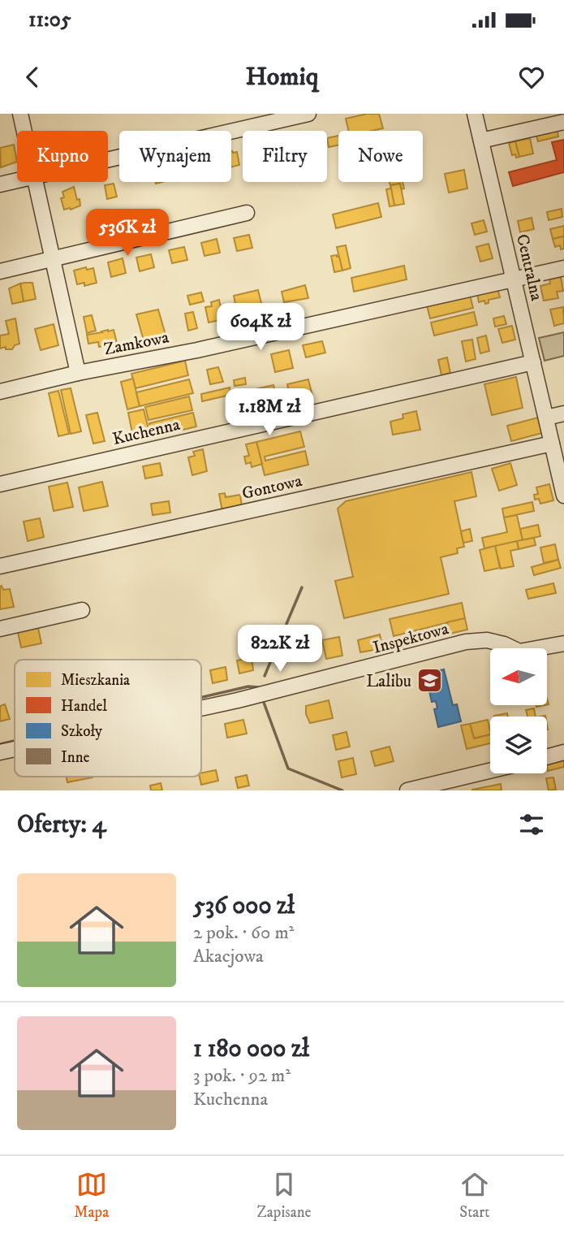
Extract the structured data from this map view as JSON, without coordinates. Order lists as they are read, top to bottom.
{
  "streets": {
    "street": [
      "Centralna",
      "Zamkowa",
      "Kuchenna",
      "Gontowa",
      "Inspektowa"
    ]
  },
  "crossings": [
    ["Centralna", "Zamkowa"],
    ["Centralna", "Kuchenna"],
    ["Centralna", "Gontowa"]
  ],
  "places": {
    "school or university": ["Lalibu"]
  },
  "legend": [
    "Mieszkania",
    "Handel",
    "Szkoły",
    "Inne"
  ],
  "north": "left",
  "page": {
    "status": "11:05",
    "header": "Homiq",
    "chip": [
      "Kupno",
      "Wynajem",
      "Filtry",
      "Nowe"
    ],
    "price": [
      "536K zł",
      "604K zł",
      "1.18M zł",
      "822K zł"
    ],
    "heading": "Oferty: 4",
    "list": [
      {
        "name": "536 000 zł",
        "note": "2 pok. · 60 m² · Akacjowa"
      },
      {
        "name": "1 180 000 zł",
        "note": "3 pok. · 92 m² · Kuchenna"
      }
    ],
    "tabs": ["Mapa", "Zapisane", "Start"]
  }
}
